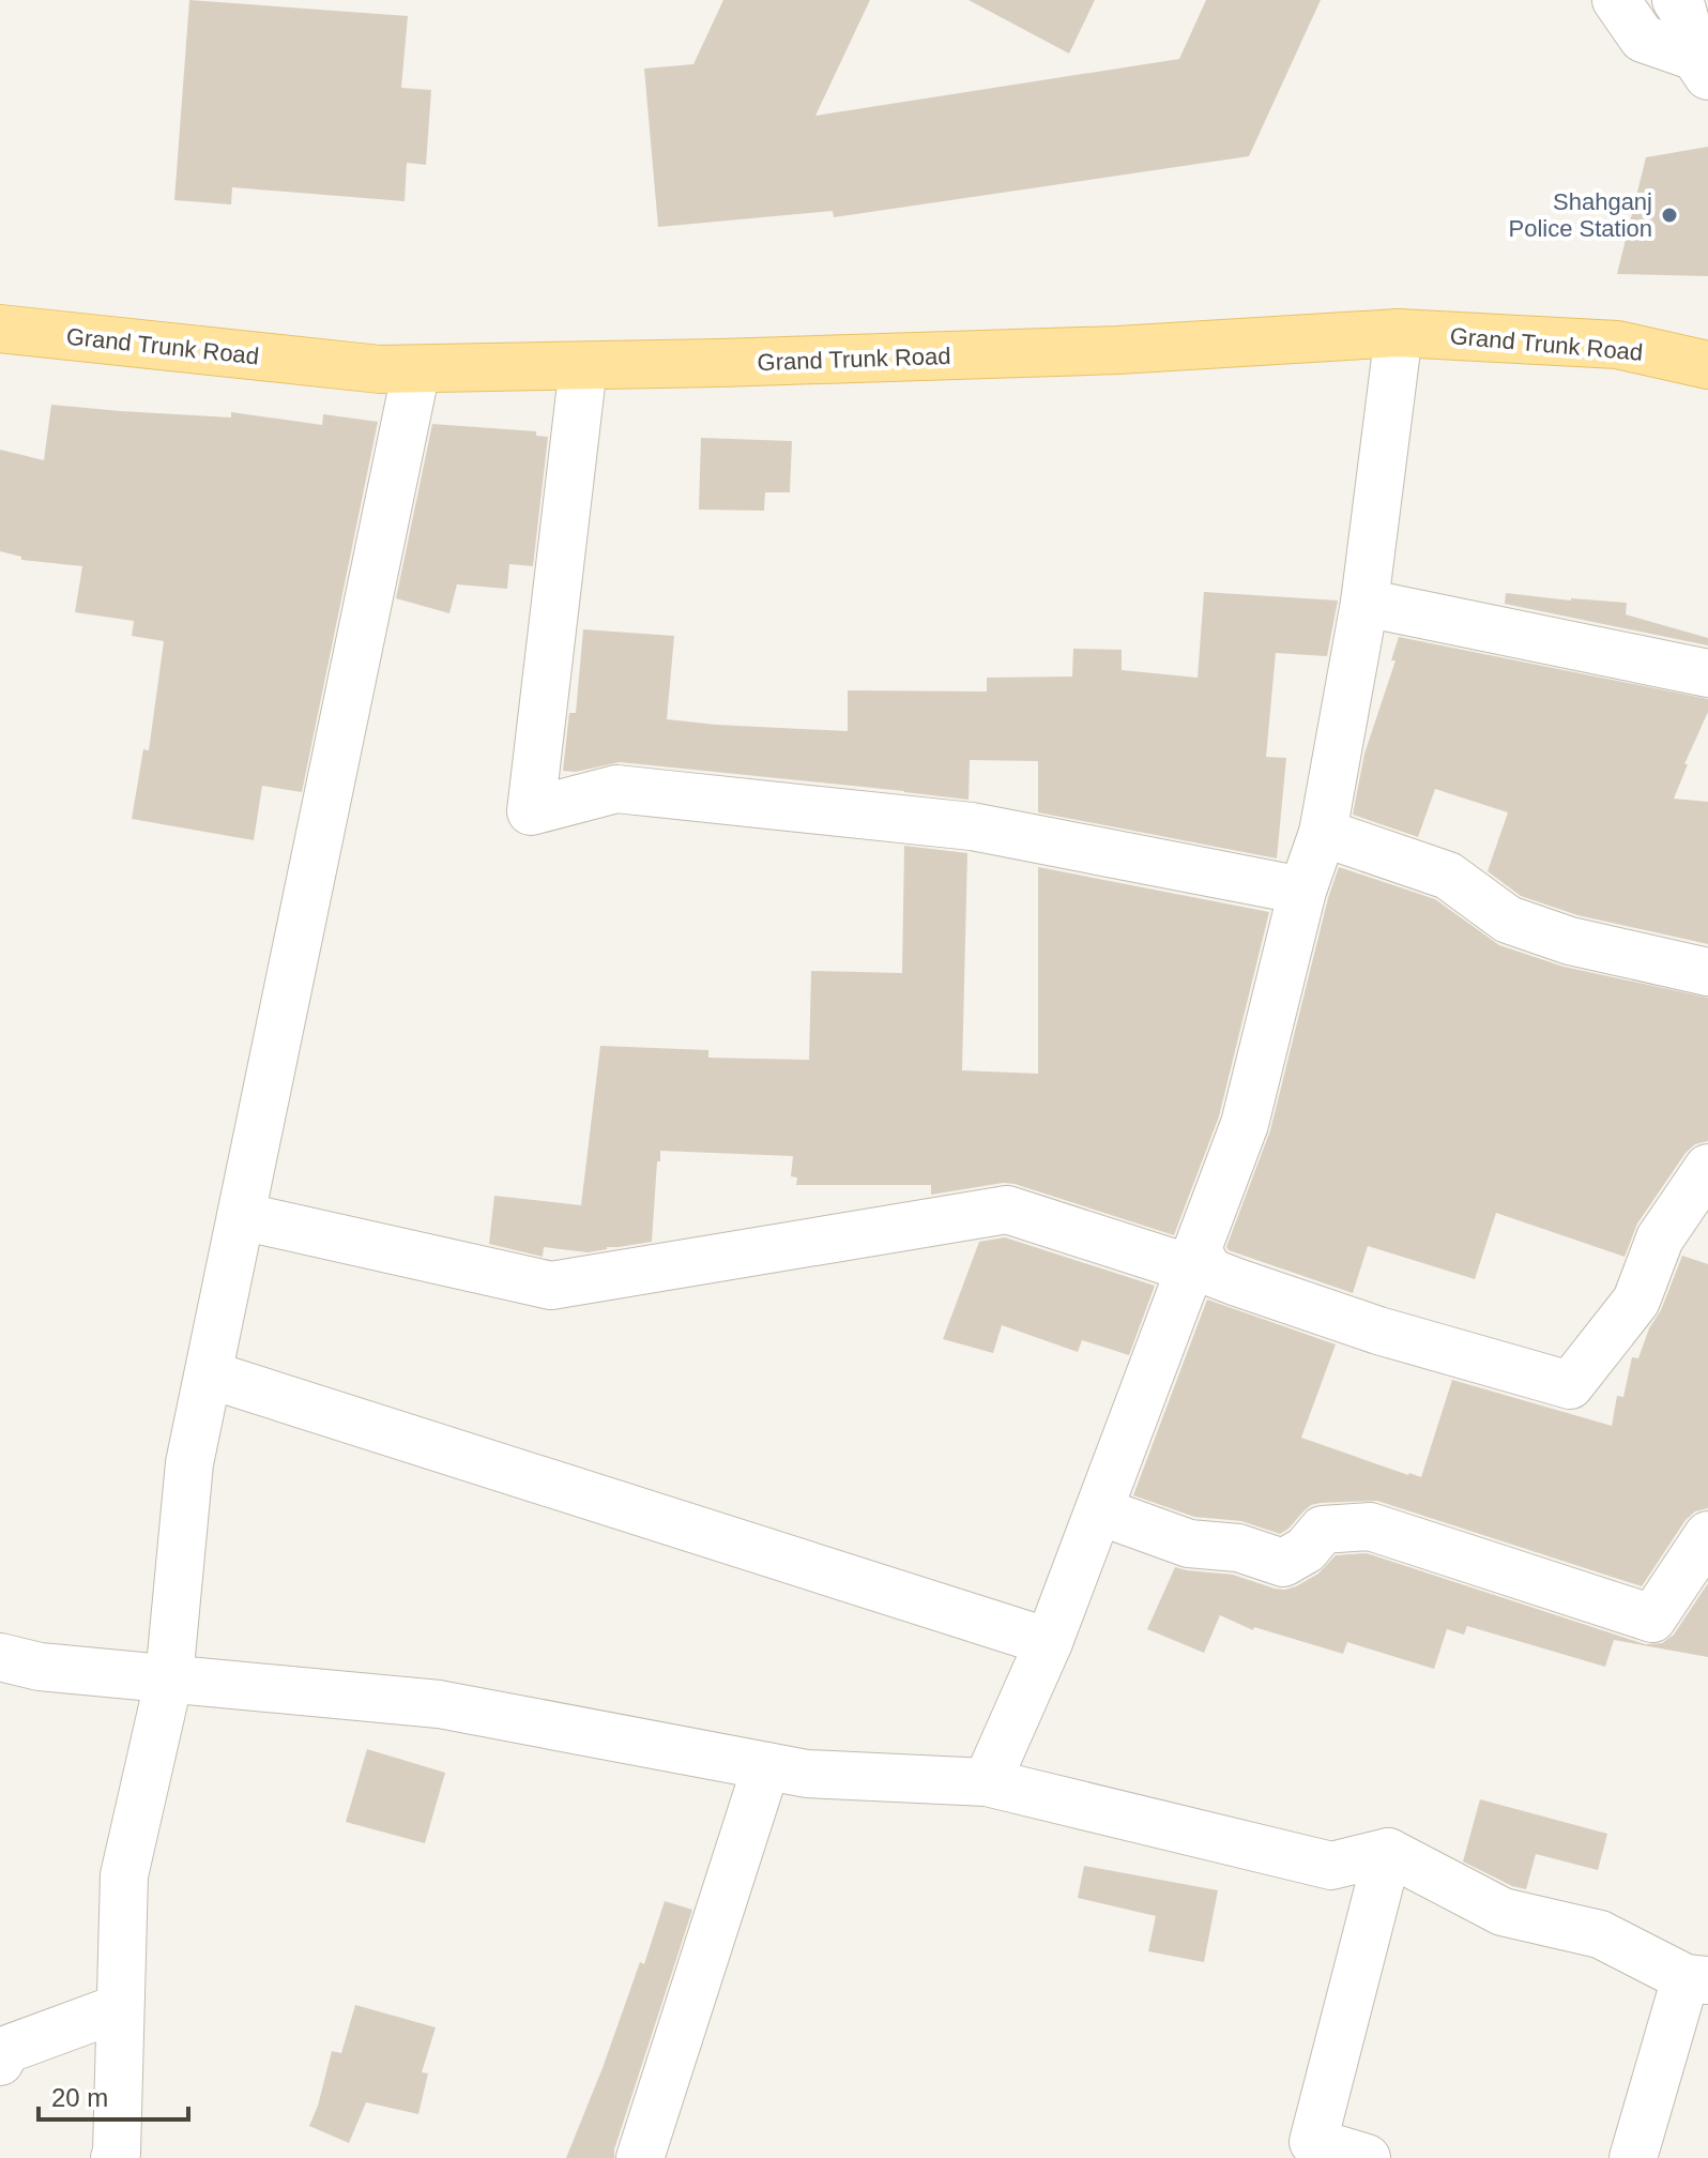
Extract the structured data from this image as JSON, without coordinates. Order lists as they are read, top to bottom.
{
  "streets": {
    "main road": ["Grand Trunk Road"]
  },
  "places": ["Shahganj Police Station"],
  "scale_bar": "20 m"
}
